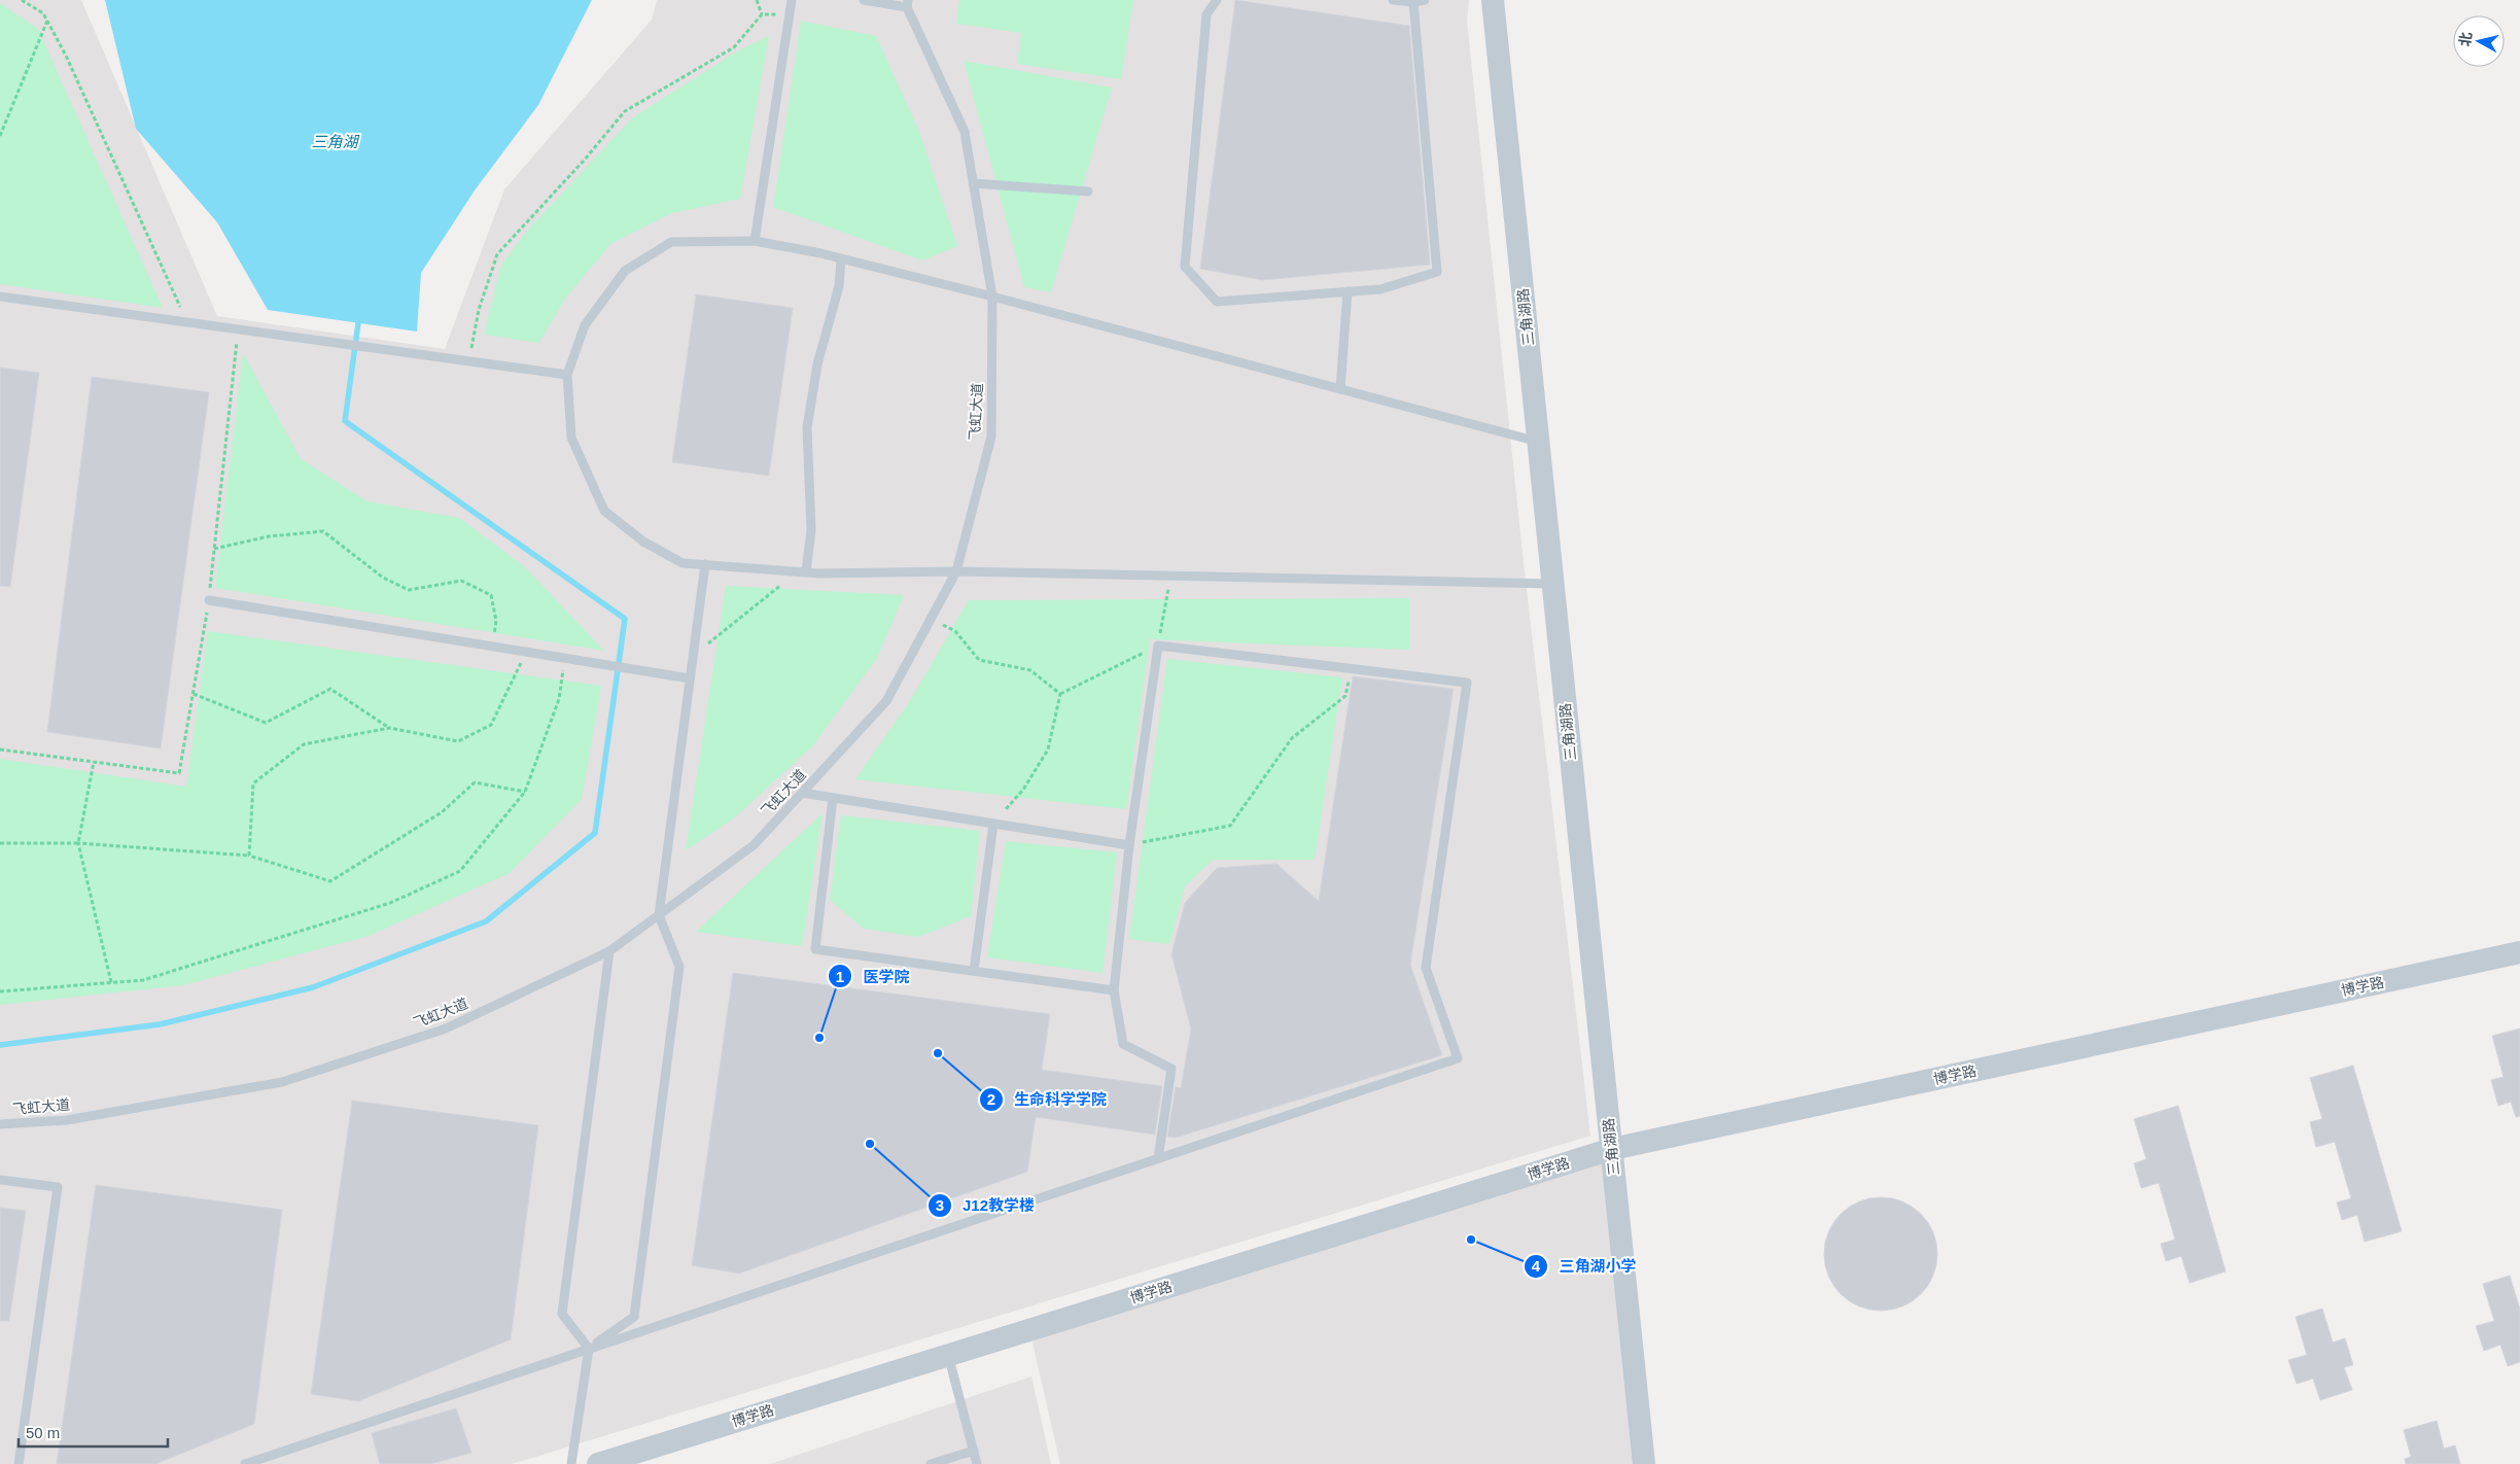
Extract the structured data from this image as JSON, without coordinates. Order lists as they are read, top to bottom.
{
  "streets": {
    "street": ["三角湖路", "博学路"],
    "lane": ["飞虹大道"]
  },
  "crossings": [
    ["三角湖路", "博学路"]
  ],
  "water": ["三角湖"],
  "places": [
    "医学院",
    "生命科学学院",
    "J12教学楼",
    "三角湖小学"
  ],
  "scale_bar": "50 m",
  "north": "left"
}
